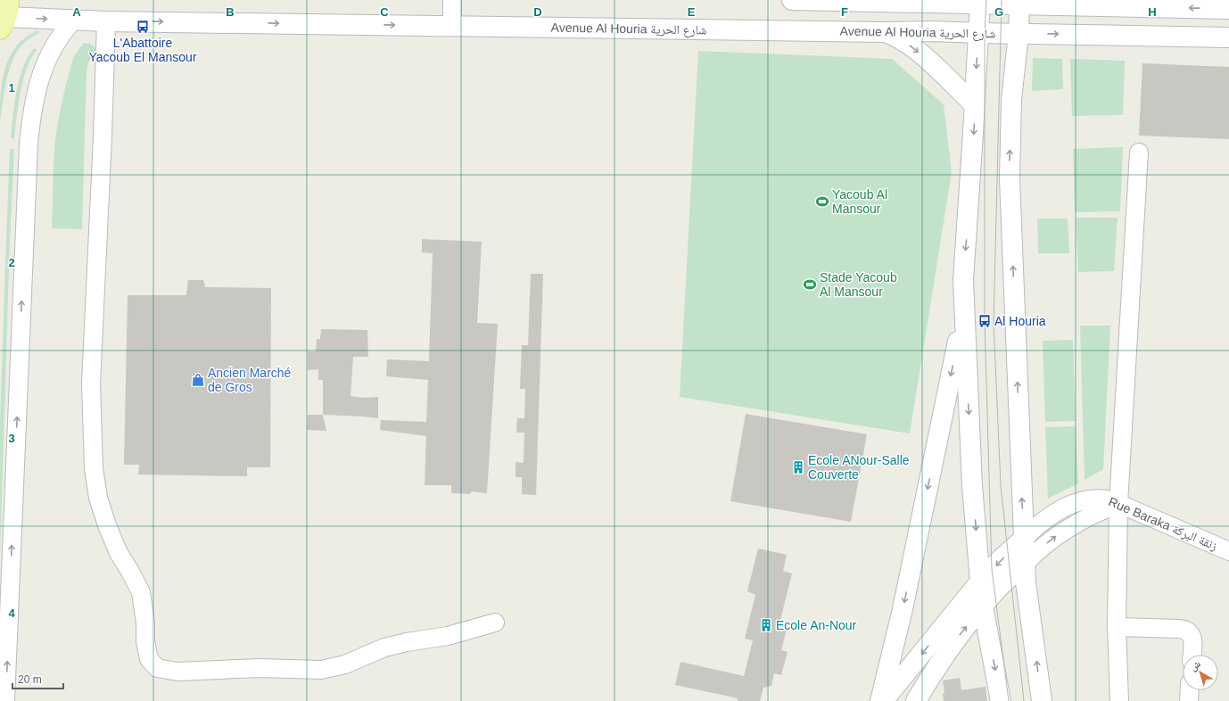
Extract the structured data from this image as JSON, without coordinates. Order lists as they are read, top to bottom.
{
  "streets": {
    "main road": ["Avenue Al Houria شارع الحرية"],
    "street": ["Rue Baraka زنقة البركة"]
  },
  "places": {
    "bus stop": ["L'Abattoire Yacoub El Mansour", "Al Houria"],
    "sports": ["Yacoub Al Mansour", "Stade Yacoub Al Mansour"],
    "shop": ["Ancien Marché de Gros"],
    "building": ["Ecole ANour-Salle Couverte", "Ecole An-Nour"]
  },
  "scale_bar": "20 m",
  "north": "top left",
  "grid": {
    "columns": [
      "A",
      "B",
      "C",
      "D",
      "E",
      "F",
      "G",
      "H"
    ],
    "rows": [
      "1",
      "2",
      "3",
      "4"
    ]
  }
}
